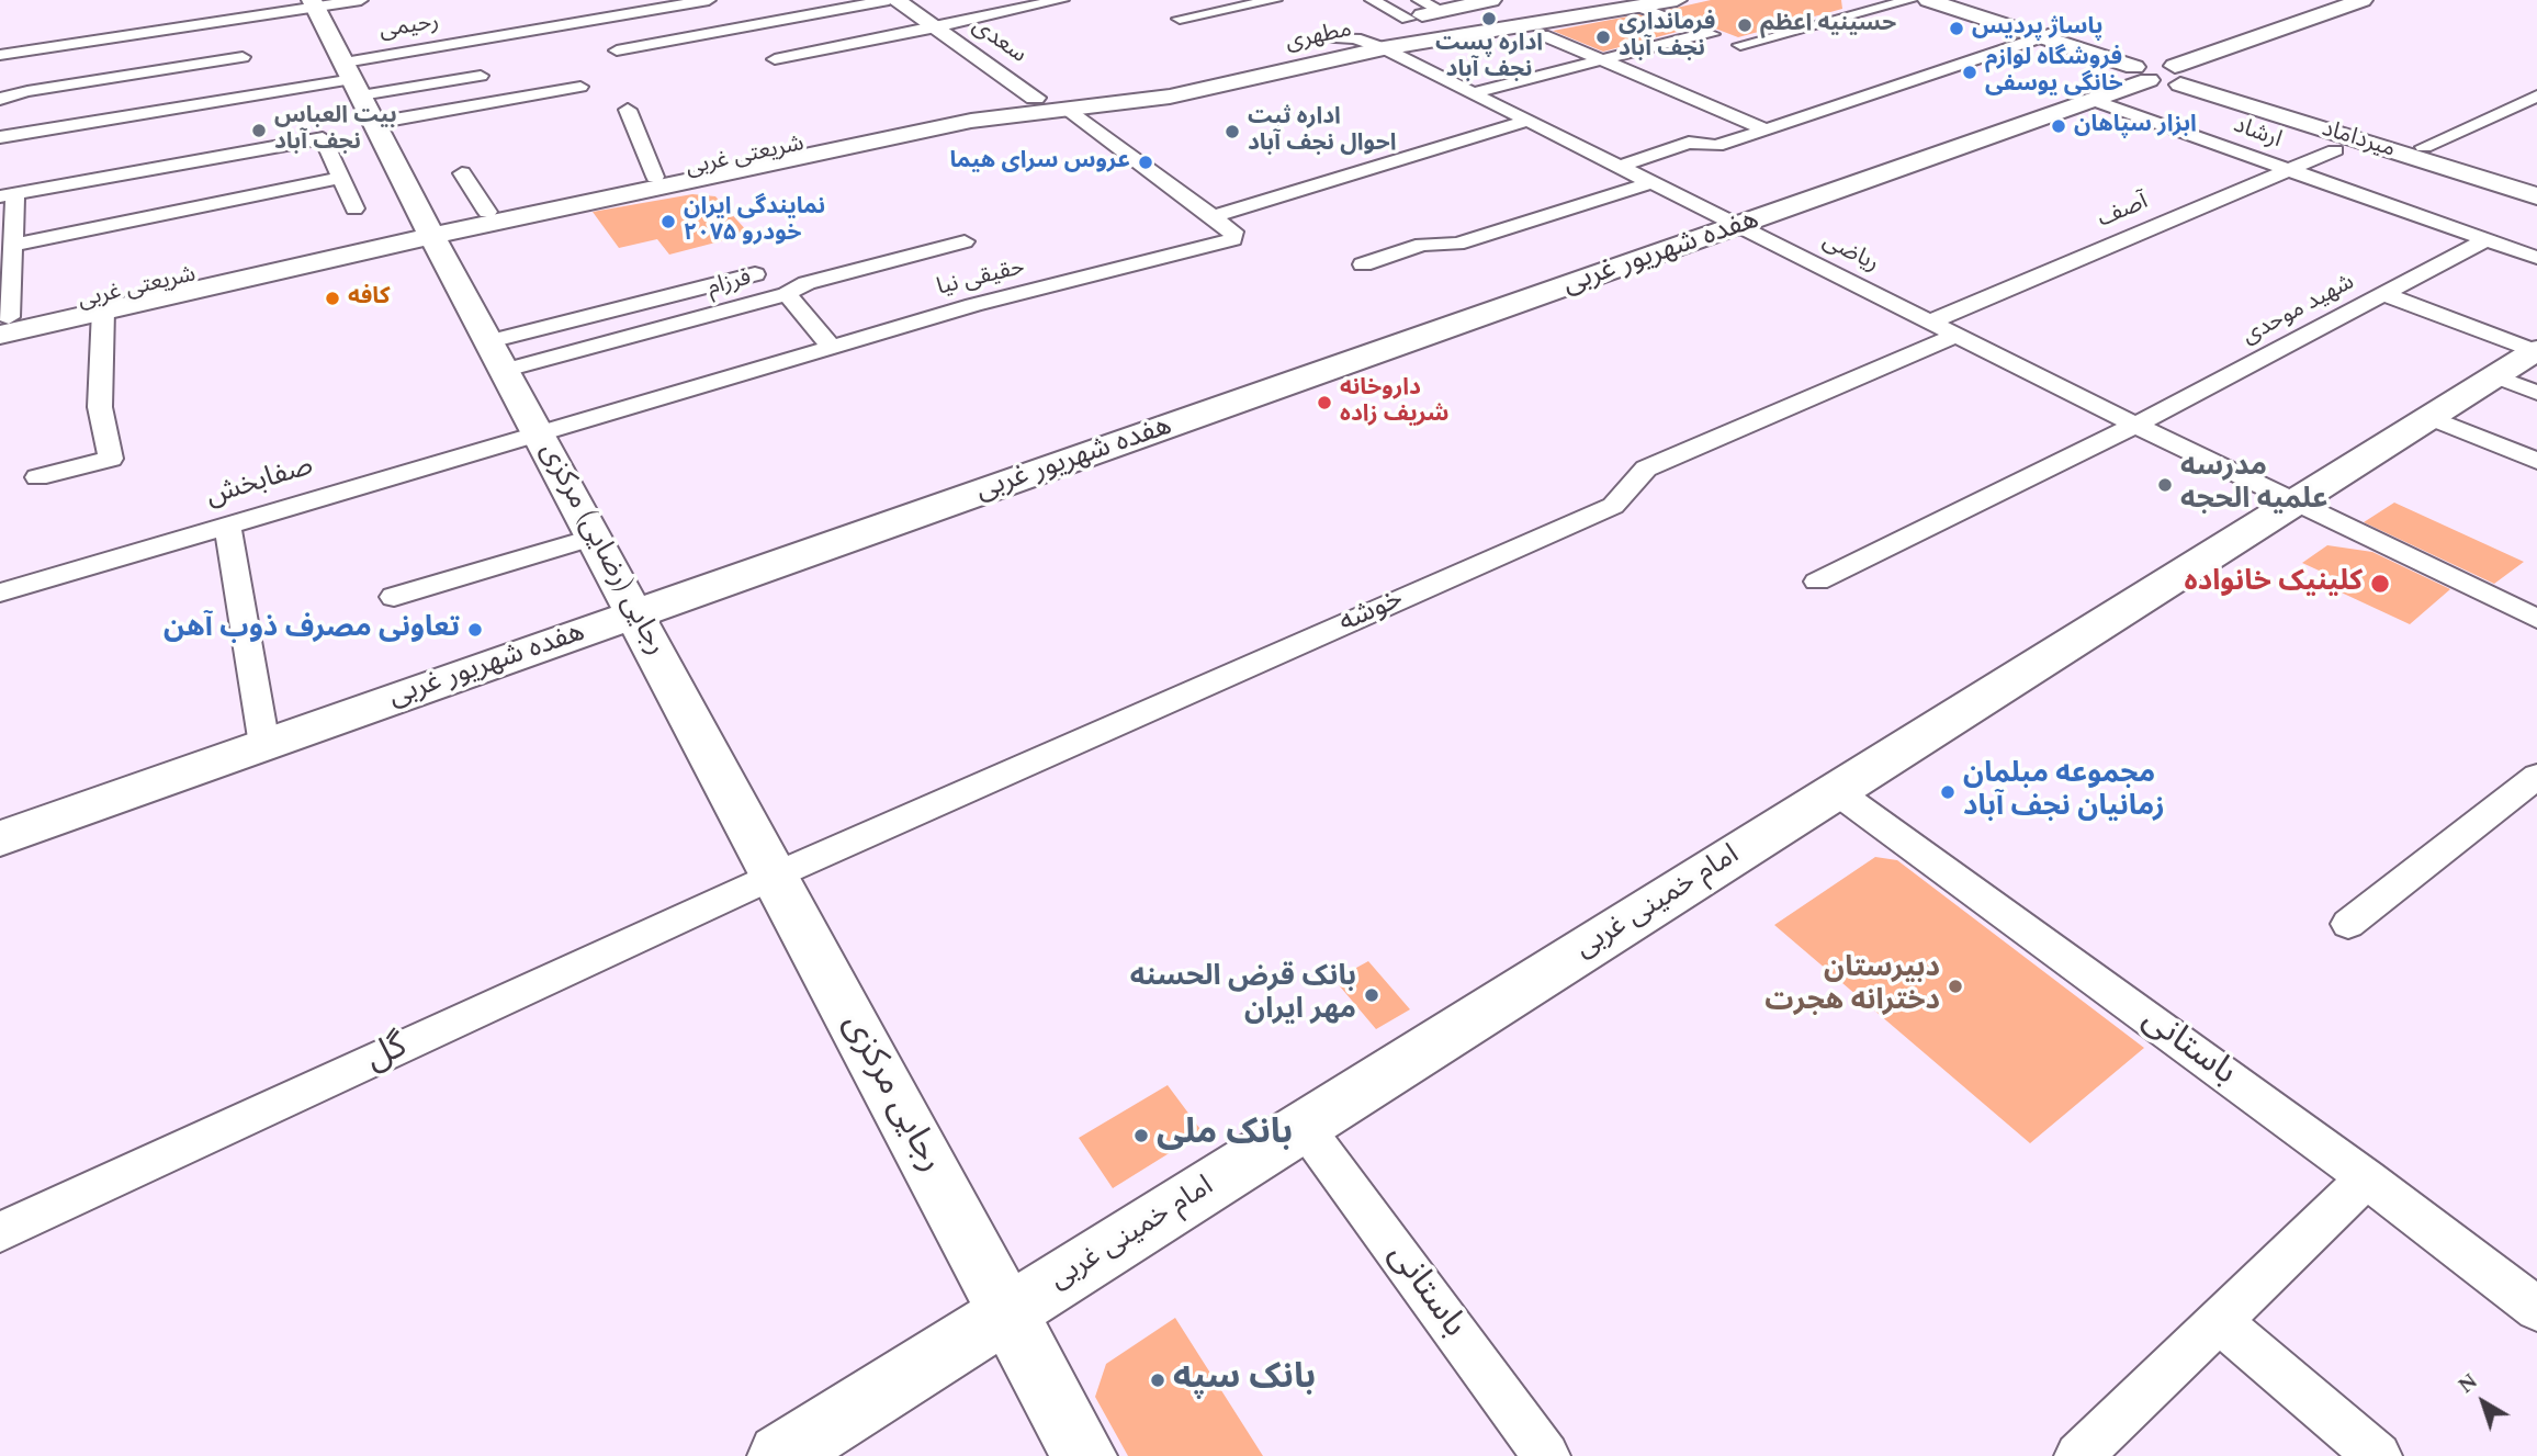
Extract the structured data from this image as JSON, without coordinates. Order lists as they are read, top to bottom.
{
  "streets": {
    "street": [
      "رحیمی",
      "مطهری",
      "سعدی",
      "ارشاد",
      "میرداماد",
      "شریعتی غربی",
      "آصف",
      "هفده شهریور غربی",
      "ریاضی",
      "حقیقی نیا",
      "فرزام",
      "شهید موحدی",
      "صفابخش",
      "رجایی (رضایی) مرکزی",
      "خوشه",
      "امام خمینی غربی",
      "باستانی",
      "گل",
      "رجایی مرکزی"
    ]
  },
  "crossings": [
    ["رحیمی", "رجایی (رضایی) مرکزی"],
    ["مطهری", "شریعتی غربی"],
    ["مطهری", "ریاضی"],
    ["مطهری", "حقیقی نیا"],
    ["سعدی", "شریعتی غربی"],
    ["ارشاد", "آصف"],
    ["ارشاد", "هفده شهریور غربی"],
    ["ارشاد", "شهید موحدی"],
    ["میرداماد", "هفده شهریور غربی"],
    ["شریعتی غربی", "رجایی (رضایی) مرکزی"],
    ["آصف", "ریاضی"],
    ["هفده شهریور غربی", "ریاضی"],
    ["هفده شهریور غربی", "رجایی (رضایی) مرکزی"],
    ["ریاضی", "شهید موحدی"],
    ["ریاضی", "خوشه"],
    ["ریاضی", "امام خمینی غربی"],
    ["حقیقی نیا", "صفابخش"],
    ["حقیقی نیا", "رجایی (رضایی) مرکزی"],
    ["فرزام", "رجایی (رضایی) مرکزی"],
    ["صفابخش", "رجایی (رضایی) مرکزی"],
    ["رجایی (رضایی) مرکزی", "خوشه"],
    ["رجایی (رضایی) مرکزی", "گل"],
    ["رجایی (رضایی) مرکزی", "رجایی مرکزی"],
    ["خوشه", "گل"],
    ["خوشه", "رجایی مرکزی"],
    ["امام خمینی غربی", "باستانی"],
    ["امام خمینی غربی", "رجایی مرکزی"],
    ["گل", "رجایی مرکزی"]
  ],
  "places": [
    "اداره پست نجف آباد",
    "حسینیه اعظم",
    "پاساژ پردیس",
    "فرمانداری نجف آباد",
    "فروشگاه لوازم خانگی یوسفی",
    "ابزار سپاهان",
    "بیت العباس نجف آباد",
    "اداره ثبت احوال نجف آباد",
    "عروس سرای هیما",
    "نمایندگی ایران خودرو ۲۰۷۵",
    "کافه",
    "داروخانه شریف زاده",
    "مدرسه علمیه الحجه",
    "کلینیک خانواده",
    "تعاونی مصرف ذوب آهن",
    "مجموعه مبلمان زمانیان نجف آباد",
    "دبیرستان دخترانه هجرت",
    "بانک قرض الحسنه مهر ایران",
    "بانک ملی",
    "بانک سپه"
  ],
  "north": "top left"
}
